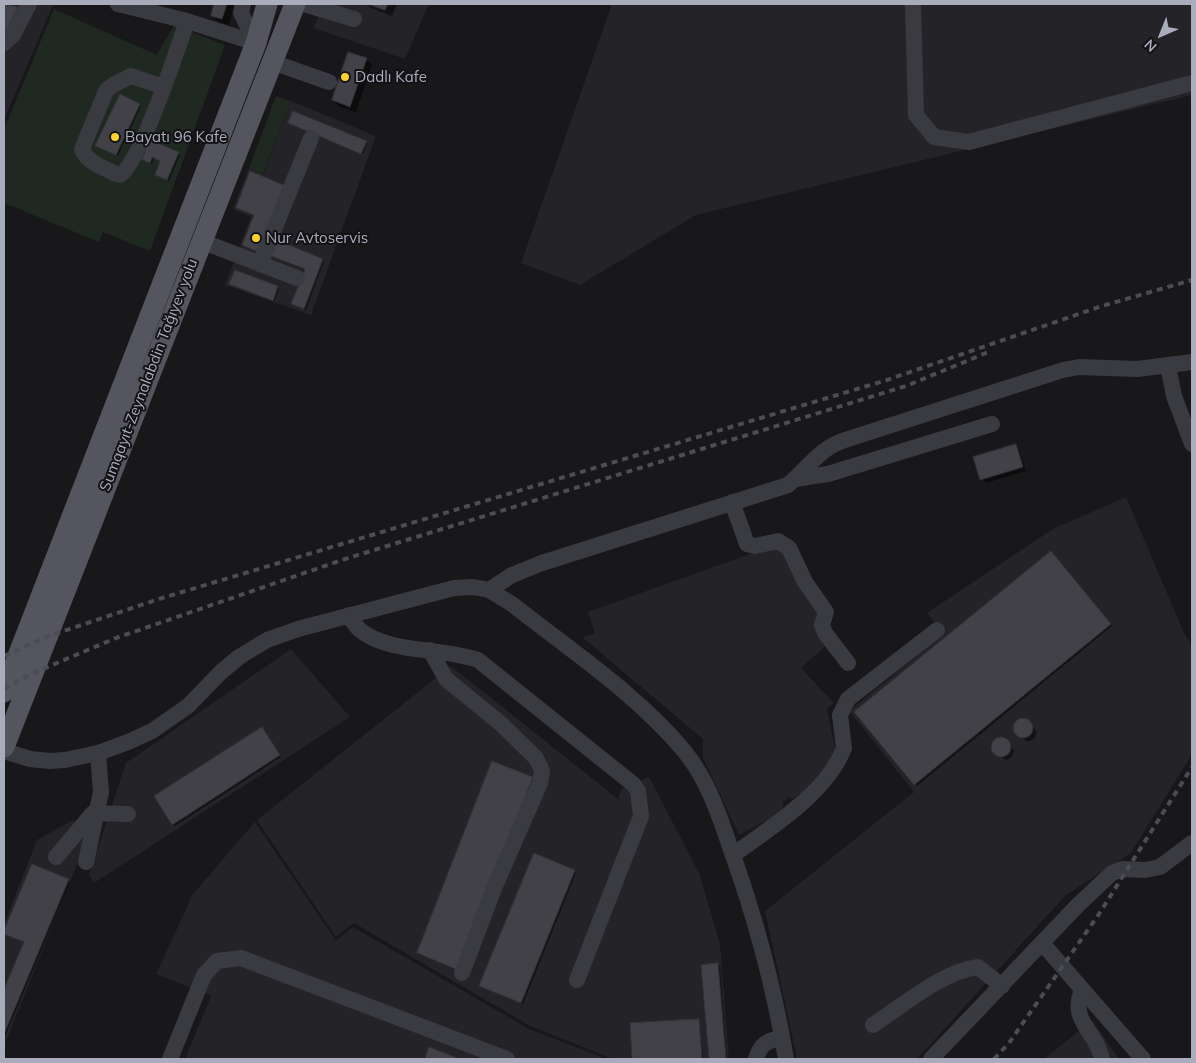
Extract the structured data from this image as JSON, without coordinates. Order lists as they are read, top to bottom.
{
  "streets": {
    "main road": ["Sumqayıt-Zeynalabdin Tağıyev yolu"]
  },
  "places": ["Dadlı Kafe", "Bayatı 96 Kafe", "Nur Avtoservis"],
  "north": "bottom left"
}
